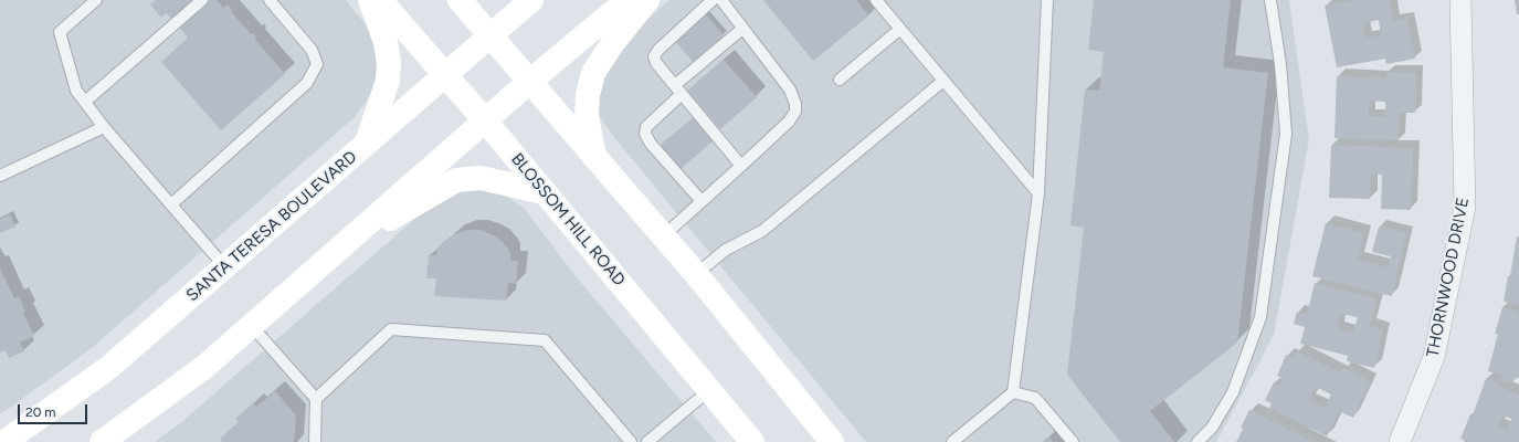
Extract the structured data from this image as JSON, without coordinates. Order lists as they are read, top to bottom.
{
  "streets": {
    "main road": ["BLOSSOM HILL ROAD", "SANTA TERESA BOULEVARD"],
    "street": ["THORNWOOD DRIVE"]
  },
  "crossings": [
    ["BLOSSOM HILL ROAD", "SANTA TERESA BOULEVARD"]
  ],
  "scale_bar": "20 m"
}
